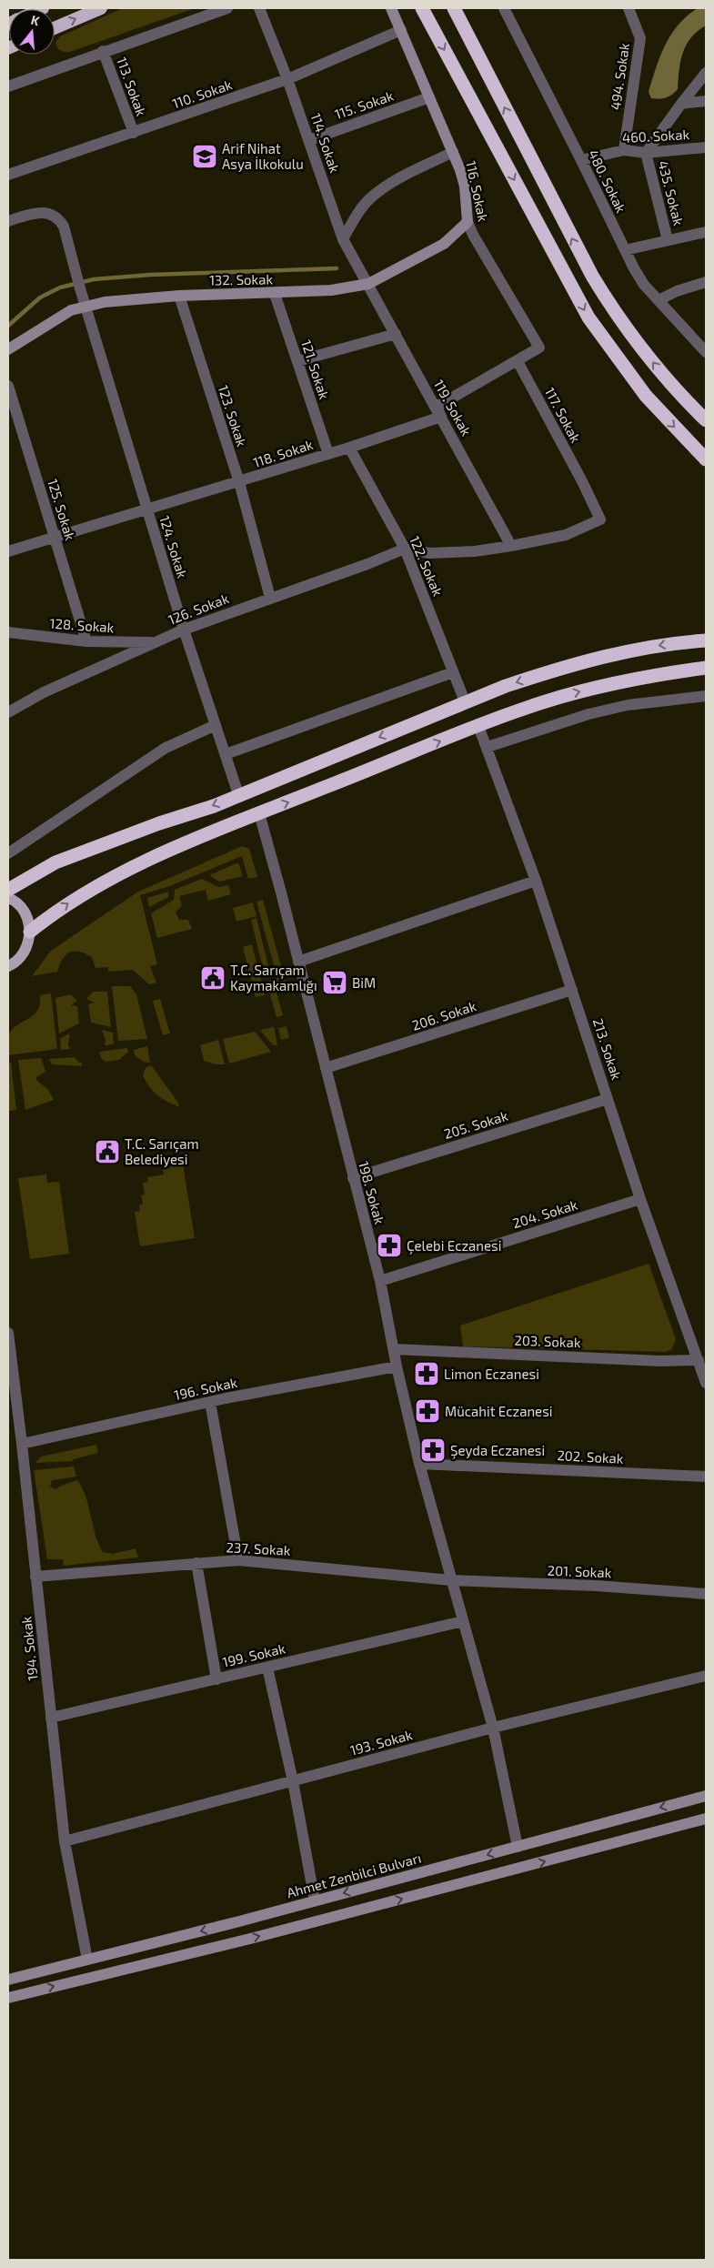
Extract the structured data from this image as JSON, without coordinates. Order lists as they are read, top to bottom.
{
  "streets": {
    "main road": ["116. Sokak", "132. Sokak", "Ahmet Zenbilci Bulvarı"],
    "street": [
      "494. Sokak",
      "113. Sokak",
      "110. Sokak",
      "115. Sokak",
      "460. Sokak",
      "114. Sokak",
      "480. Sokak",
      "435. Sokak",
      "121. Sokak",
      "119. Sokak",
      "117. Sokak",
      "123. Sokak",
      "118. Sokak",
      "125. Sokak",
      "124. Sokak",
      "122. Sokak",
      "126. Sokak",
      "128. Sokak",
      "206. Sokak",
      "213. Sokak",
      "205. Sokak",
      "198. Sokak",
      "204. Sokak",
      "203. Sokak",
      "196. Sokak",
      "202. Sokak",
      "237. Sokak",
      "201. Sokak",
      "194. Sokak",
      "199. Sokak",
      "193. Sokak"
    ]
  },
  "crossings": [
    ["494. Sokak", "460. Sokak"],
    ["113. Sokak", "110. Sokak"],
    ["110. Sokak", "114. Sokak"],
    ["110. Sokak", "116. Sokak"],
    ["115. Sokak", "114. Sokak"],
    ["115. Sokak", "116. Sokak"],
    ["460. Sokak", "480. Sokak"],
    ["460. Sokak", "435. Sokak"],
    ["114. Sokak", "132. Sokak"],
    ["114. Sokak", "119. Sokak"],
    ["116. Sokak", "132. Sokak"],
    ["116. Sokak", "117. Sokak"],
    ["132. Sokak", "121. Sokak"],
    ["132. Sokak", "119. Sokak"],
    ["132. Sokak", "123. Sokak"],
    ["132. Sokak", "124. Sokak"],
    ["121. Sokak", "118. Sokak"],
    ["119. Sokak", "117. Sokak"],
    ["119. Sokak", "118. Sokak"],
    ["123. Sokak", "118. Sokak"],
    ["123. Sokak", "126. Sokak"],
    ["118. Sokak", "125. Sokak"],
    ["118. Sokak", "124. Sokak"],
    ["118. Sokak", "122. Sokak"],
    ["125. Sokak", "128. Sokak"],
    ["124. Sokak", "126. Sokak"],
    ["122. Sokak", "126. Sokak"],
    ["126. Sokak", "128. Sokak"],
    ["206. Sokak", "213. Sokak"],
    ["206. Sokak", "198. Sokak"],
    ["213. Sokak", "205. Sokak"],
    ["213. Sokak", "204. Sokak"],
    ["213. Sokak", "203. Sokak"],
    ["205. Sokak", "198. Sokak"],
    ["198. Sokak", "204. Sokak"],
    ["198. Sokak", "203. Sokak"],
    ["198. Sokak", "196. Sokak"],
    ["198. Sokak", "202. Sokak"],
    ["198. Sokak", "237. Sokak"],
    ["198. Sokak", "201. Sokak"],
    ["198. Sokak", "199. Sokak"],
    ["198. Sokak", "193. Sokak"],
    ["198. Sokak", "Ahmet Zenbilci Bulvarı"],
    ["196. Sokak", "194. Sokak"],
    ["237. Sokak", "201. Sokak"],
    ["237. Sokak", "194. Sokak"],
    ["194. Sokak", "199. Sokak"],
    ["194. Sokak", "193. Sokak"],
    ["194. Sokak", "Ahmet Zenbilci Bulvarı"]
  ],
  "places": {
    "school or university": ["Arif Nihat Asya İlkokulu"],
    "public building": ["T.C. Sarıçam Kaymakamlığı", "T.C. Sarıçam Belediyesi"],
    "supermarket": ["BiM"],
    "pharmacy": [
      "Çelebi Eczanesi",
      "Limon Eczanesi",
      "Mücahit Eczanesi",
      "Şeyda Eczanesi"
    ]
  },
  "north": "top"
}
